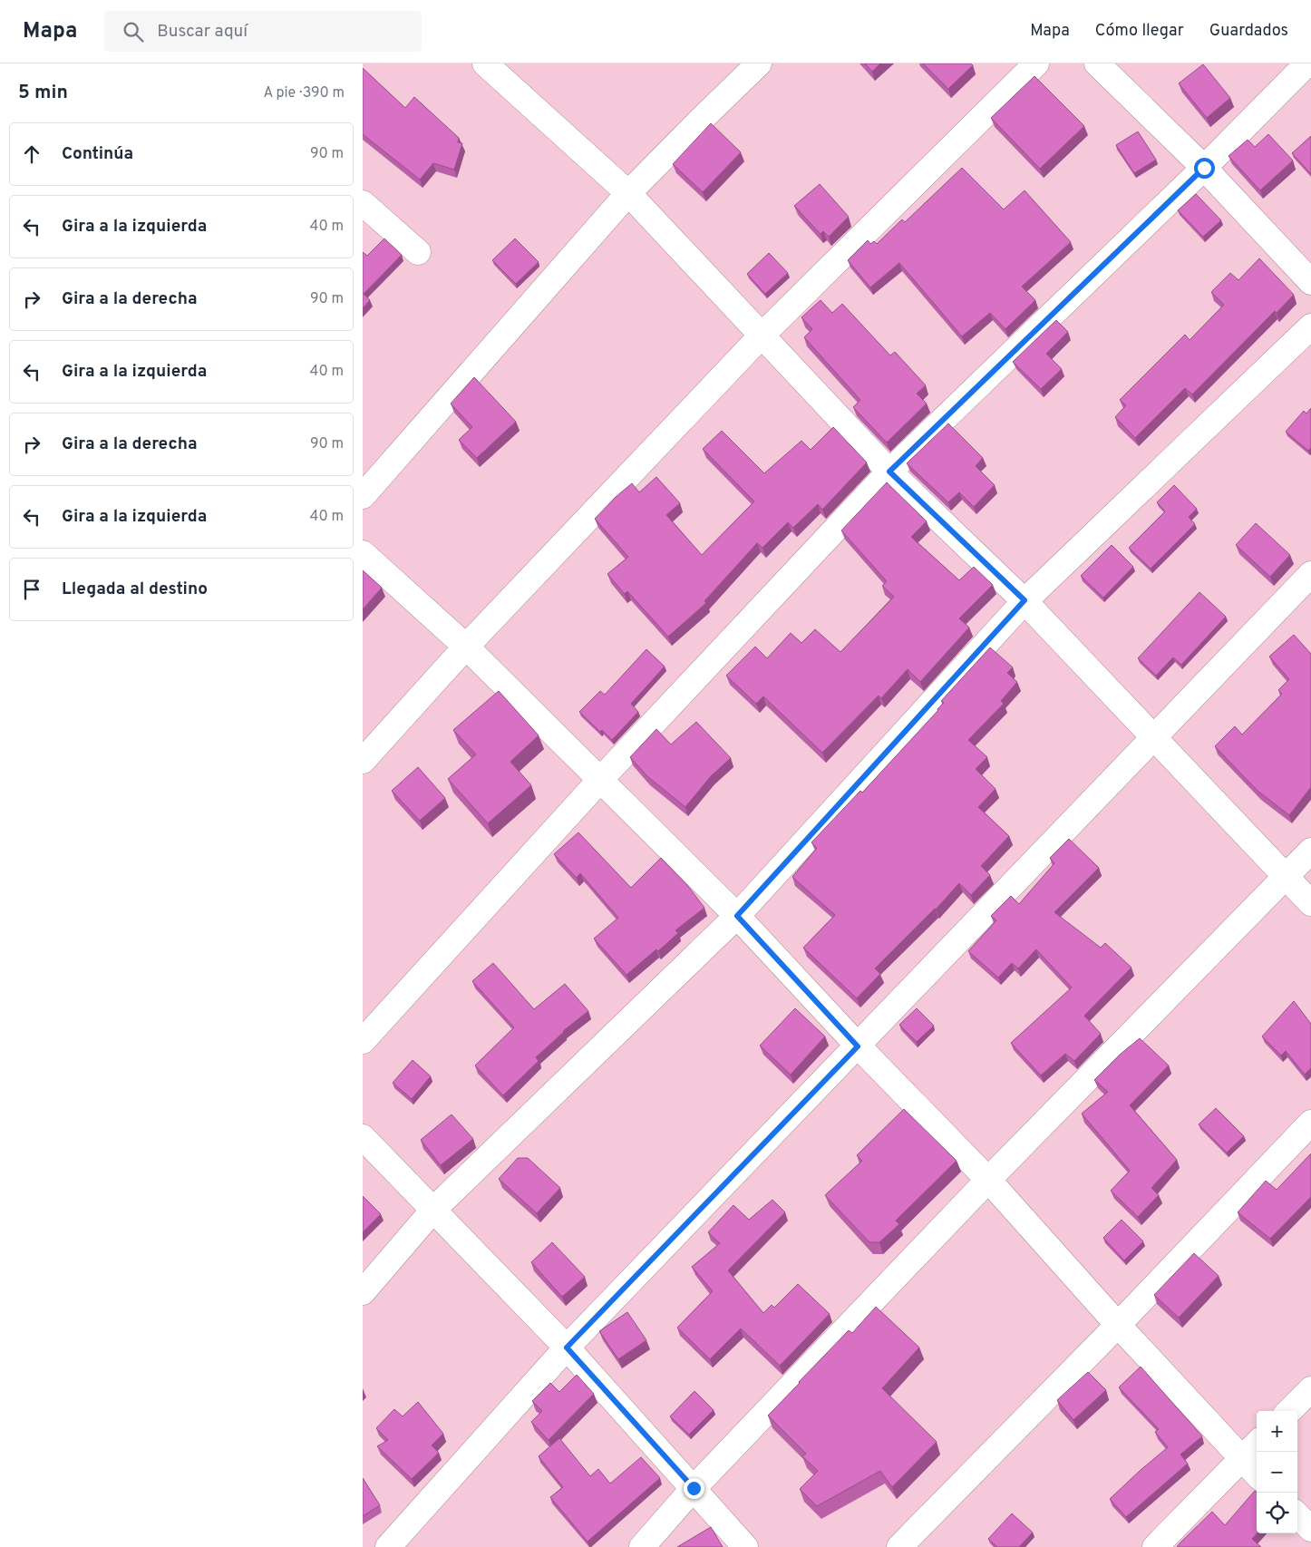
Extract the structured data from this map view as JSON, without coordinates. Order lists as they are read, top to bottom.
{
  "page": {
    "header": "Mapa",
    "search": "Buscar aquí",
    "nav": ["Mapa", "Cómo llegar", "Guardados"],
    "heading": ["5 min", "A pie · 390 m"],
    "list": [
      ["Continúa", "90 m"],
      ["Gira a la izquierda", "40 m"],
      ["Gira a la derecha", "90 m"],
      ["Gira a la izquierda", "40 m"],
      ["Gira a la derecha", "90 m"],
      ["Gira a la izquierda", "40 m"],
      "Llegada al destino"
    ],
    "map_buttons": ["+", "−"]
  }
}
